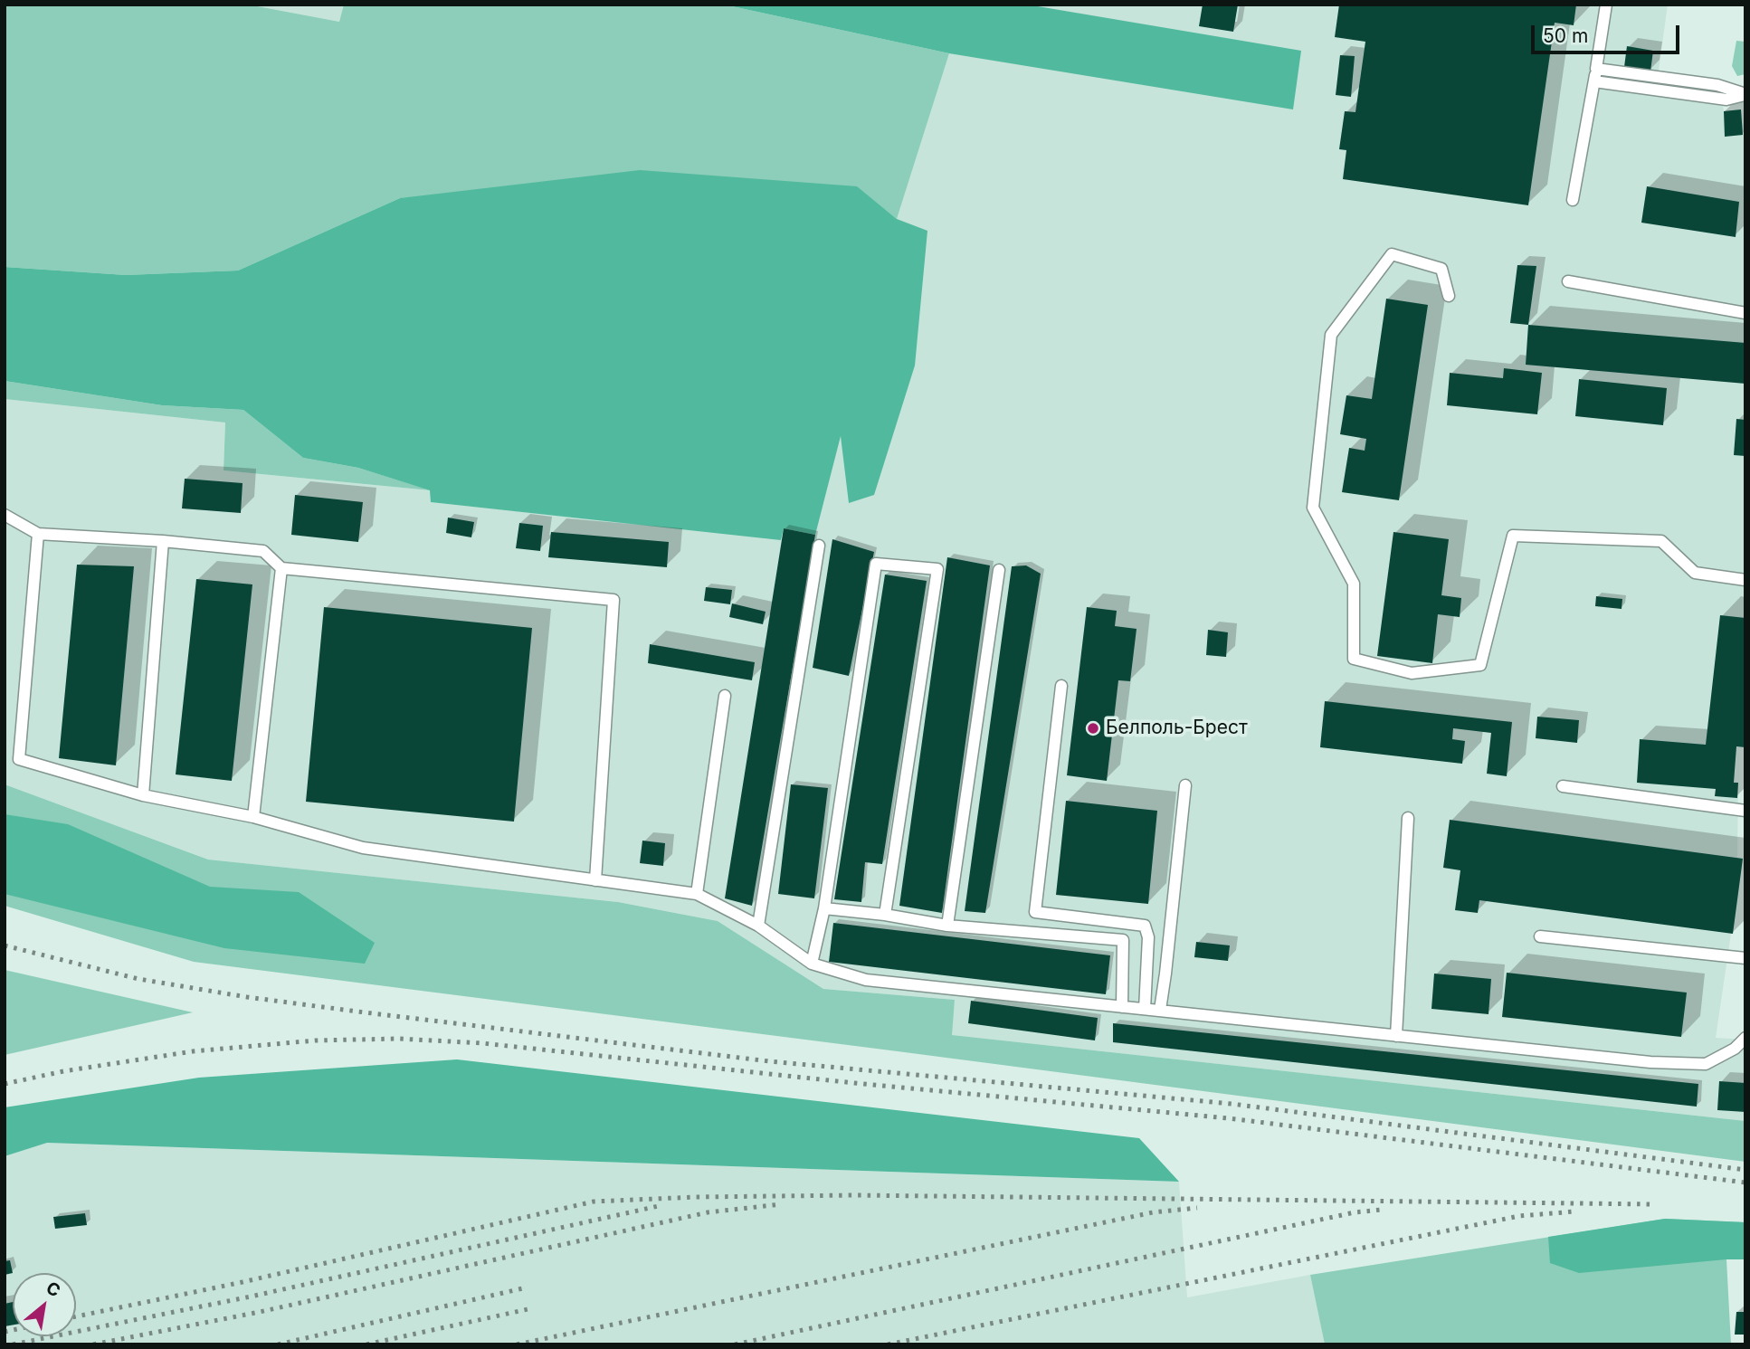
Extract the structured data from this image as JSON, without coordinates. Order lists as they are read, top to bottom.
{
  "places": ["Белполь-Брест"],
  "scale_bar": "50 m",
  "north": "top right"
}
